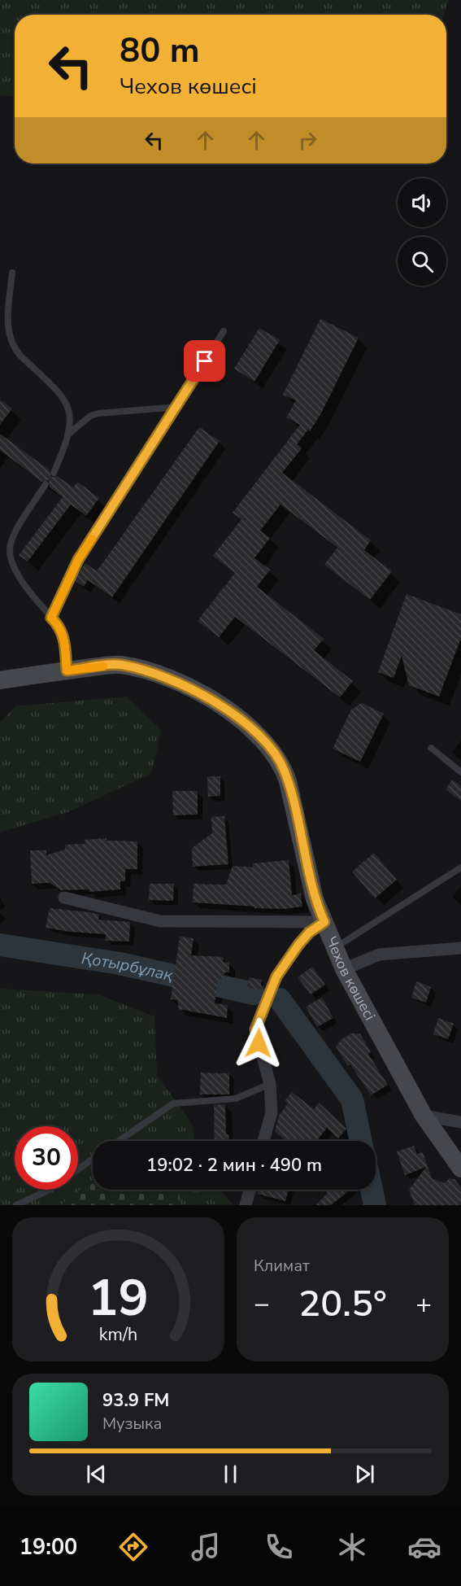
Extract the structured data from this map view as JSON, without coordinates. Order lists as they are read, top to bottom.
{
  "streets": {
    "main road": ["Чехов көшесі"]
  },
  "water": ["Қотырбұлақ"],
  "page": {
    "turn": ["80 m", "Чехов көшесі"],
    "limit": "30",
    "trip": "19:02 · 2 мин · 490 m",
    "tile": "Климат",
    "heat": ["−", "20.5°", "+"],
    "song": ["93.9 FM", "Музыка"],
    "tabs": "19:00",
    "gauge": ["19", "km/h"]
  }
}
